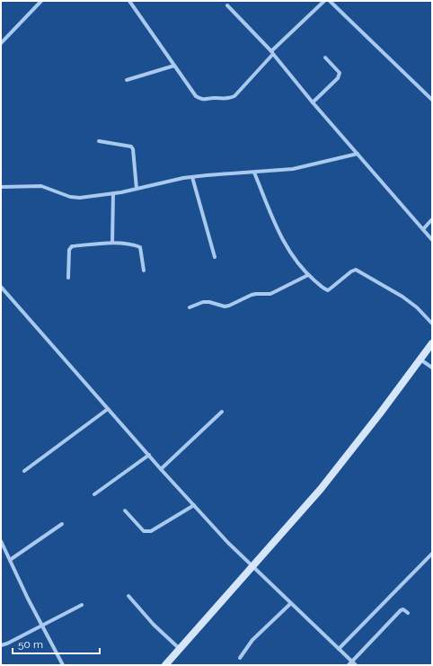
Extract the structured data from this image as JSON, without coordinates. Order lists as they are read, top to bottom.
{
  "scale_bar": "50 m"
}
